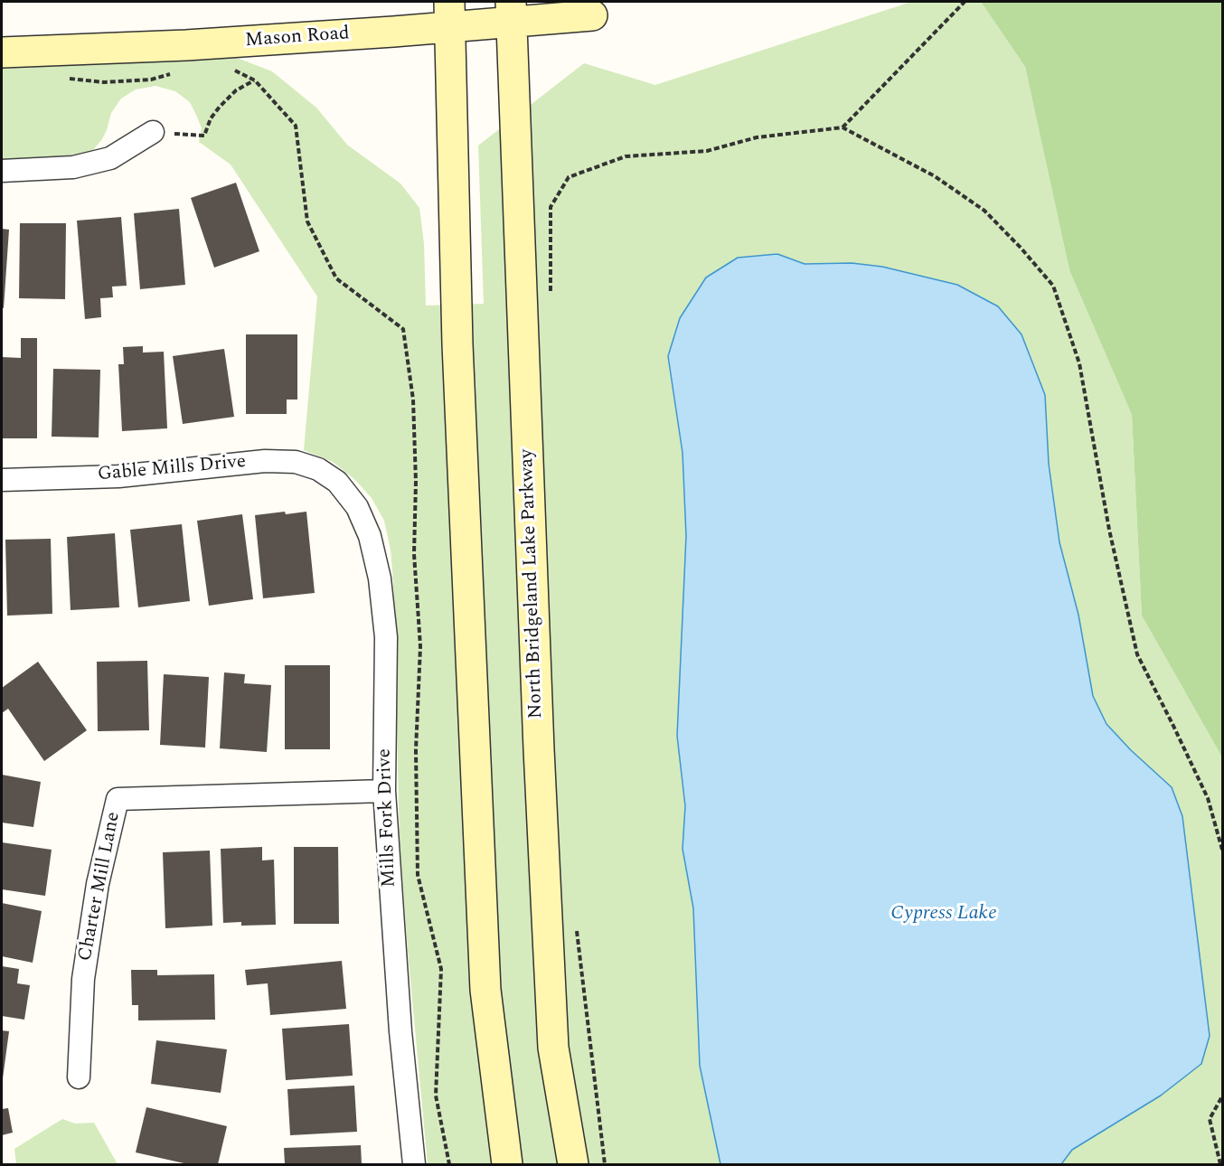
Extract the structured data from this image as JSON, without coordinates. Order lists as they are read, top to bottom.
{
  "streets": {
    "main road": ["Mason Road", "North Bridgeland Lake Parkway"],
    "street": ["Gable Mills Drive", "Mills Fork Drive", "Charter Mill Lane"]
  },
  "crossings": [
    ["Mason Road", "North Bridgeland Lake Parkway"],
    ["Gable Mills Drive", "Mills Fork Drive"],
    ["Mills Fork Drive", "Charter Mill Lane"]
  ],
  "water": ["Cypress Lake"]
}
